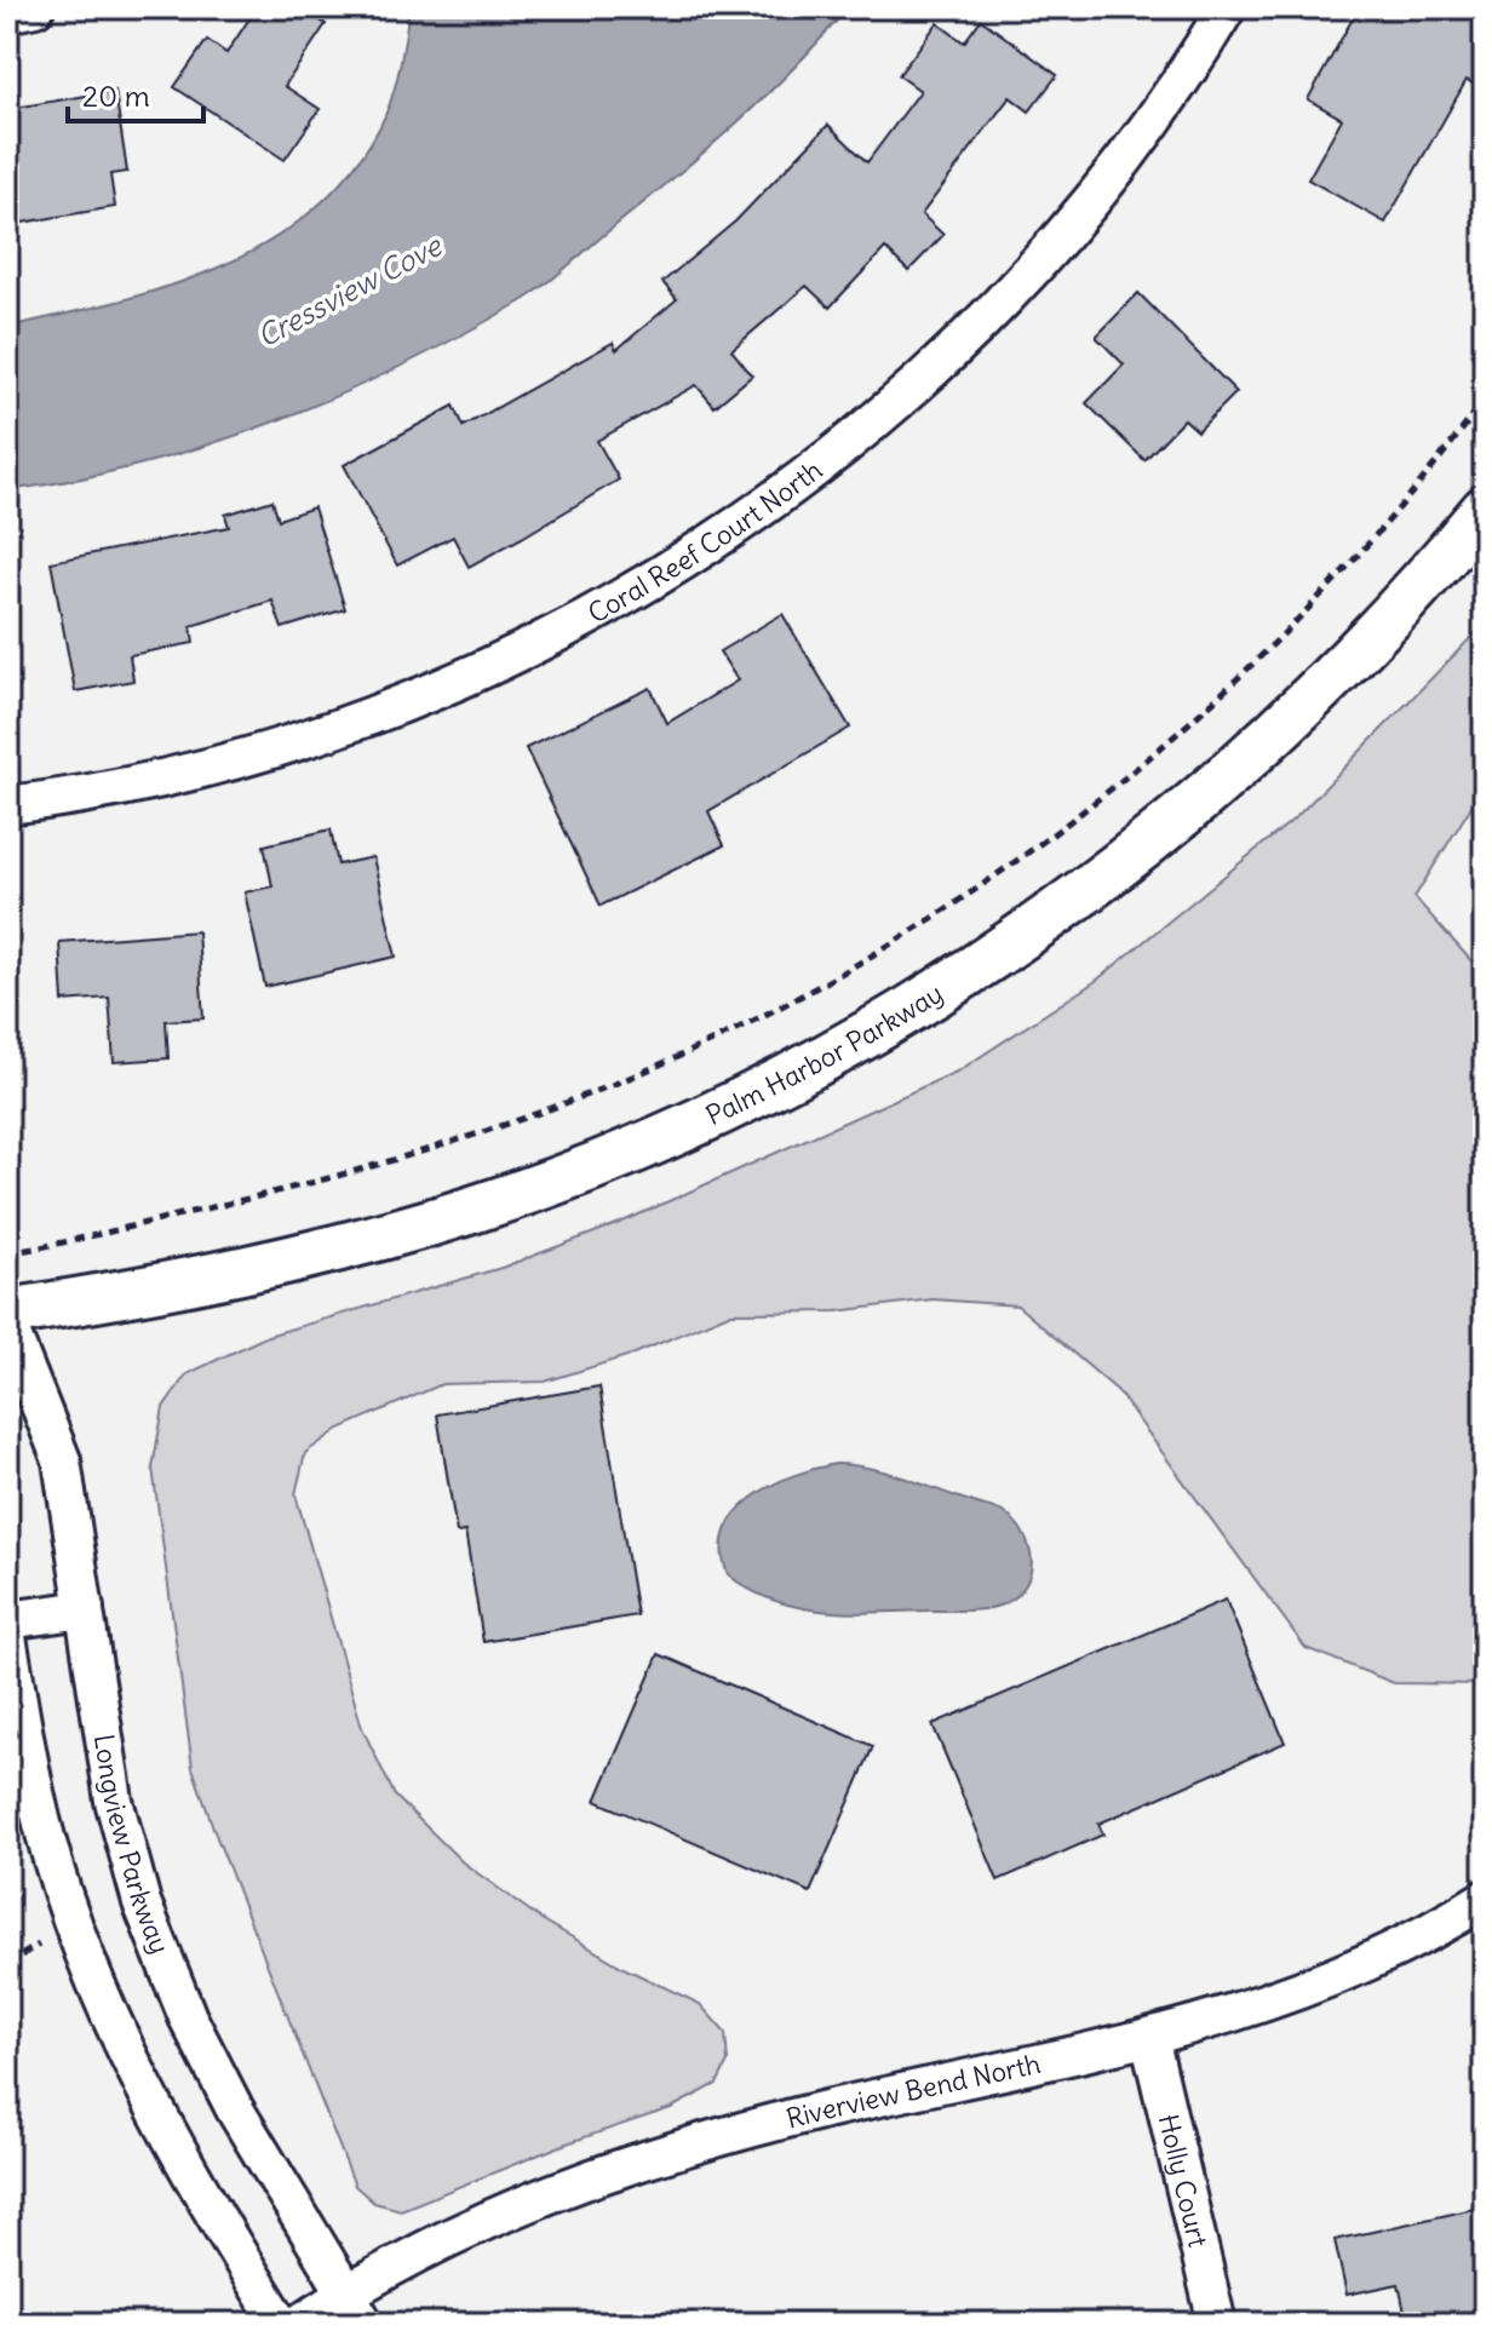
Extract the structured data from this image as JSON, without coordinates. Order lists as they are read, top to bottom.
{
  "streets": {
    "street": [
      "Coral Reef Court North",
      "Palm Harbor Parkway",
      "Longview Parkway",
      "Riverview Bend North",
      "Holly Court"
    ]
  },
  "crossings": [
    ["Longview Parkway", "Riverview Bend North"],
    ["Riverview Bend North", "Holly Court"]
  ],
  "water": ["Cressview Cove"],
  "scale_bar": "20 m"
}
